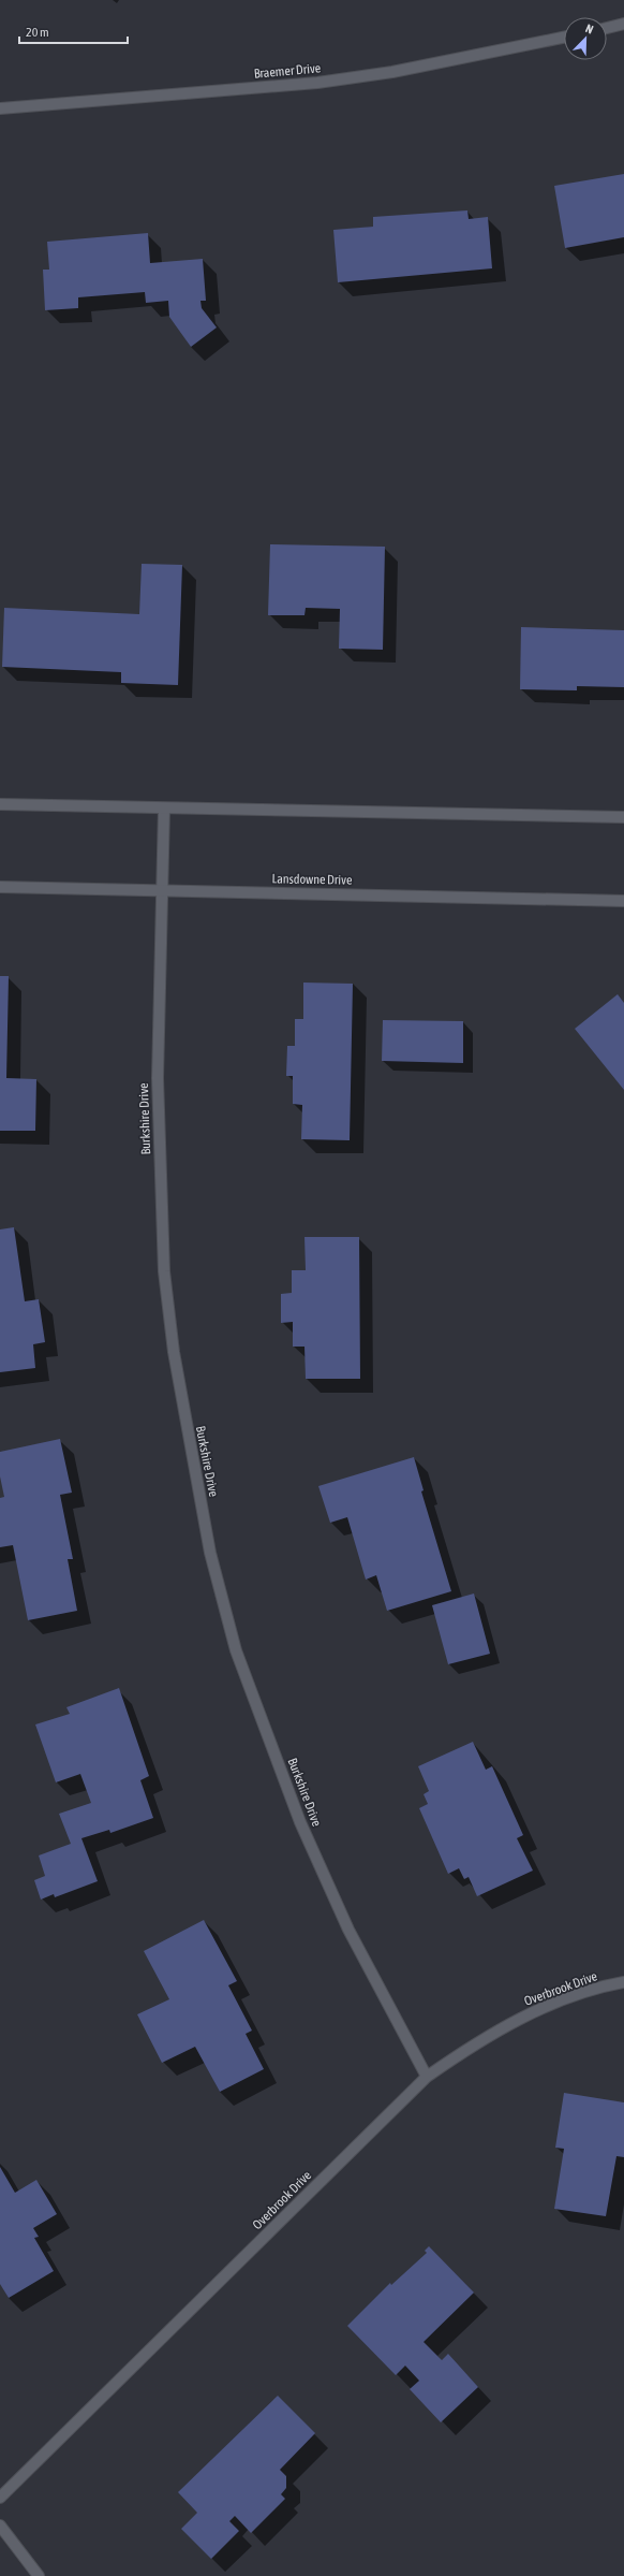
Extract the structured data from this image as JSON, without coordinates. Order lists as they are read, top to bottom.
{
  "streets": {
    "street": [
      "Braemer Drive",
      "Lansdowne Drive",
      "Burkshire Drive",
      "Overbrook Drive"
    ]
  },
  "crossings": [
    ["Lansdowne Drive", "Burkshire Drive"],
    ["Burkshire Drive", "Overbrook Drive"]
  ],
  "scale_bar": "20 m",
  "north": "top right"
}
